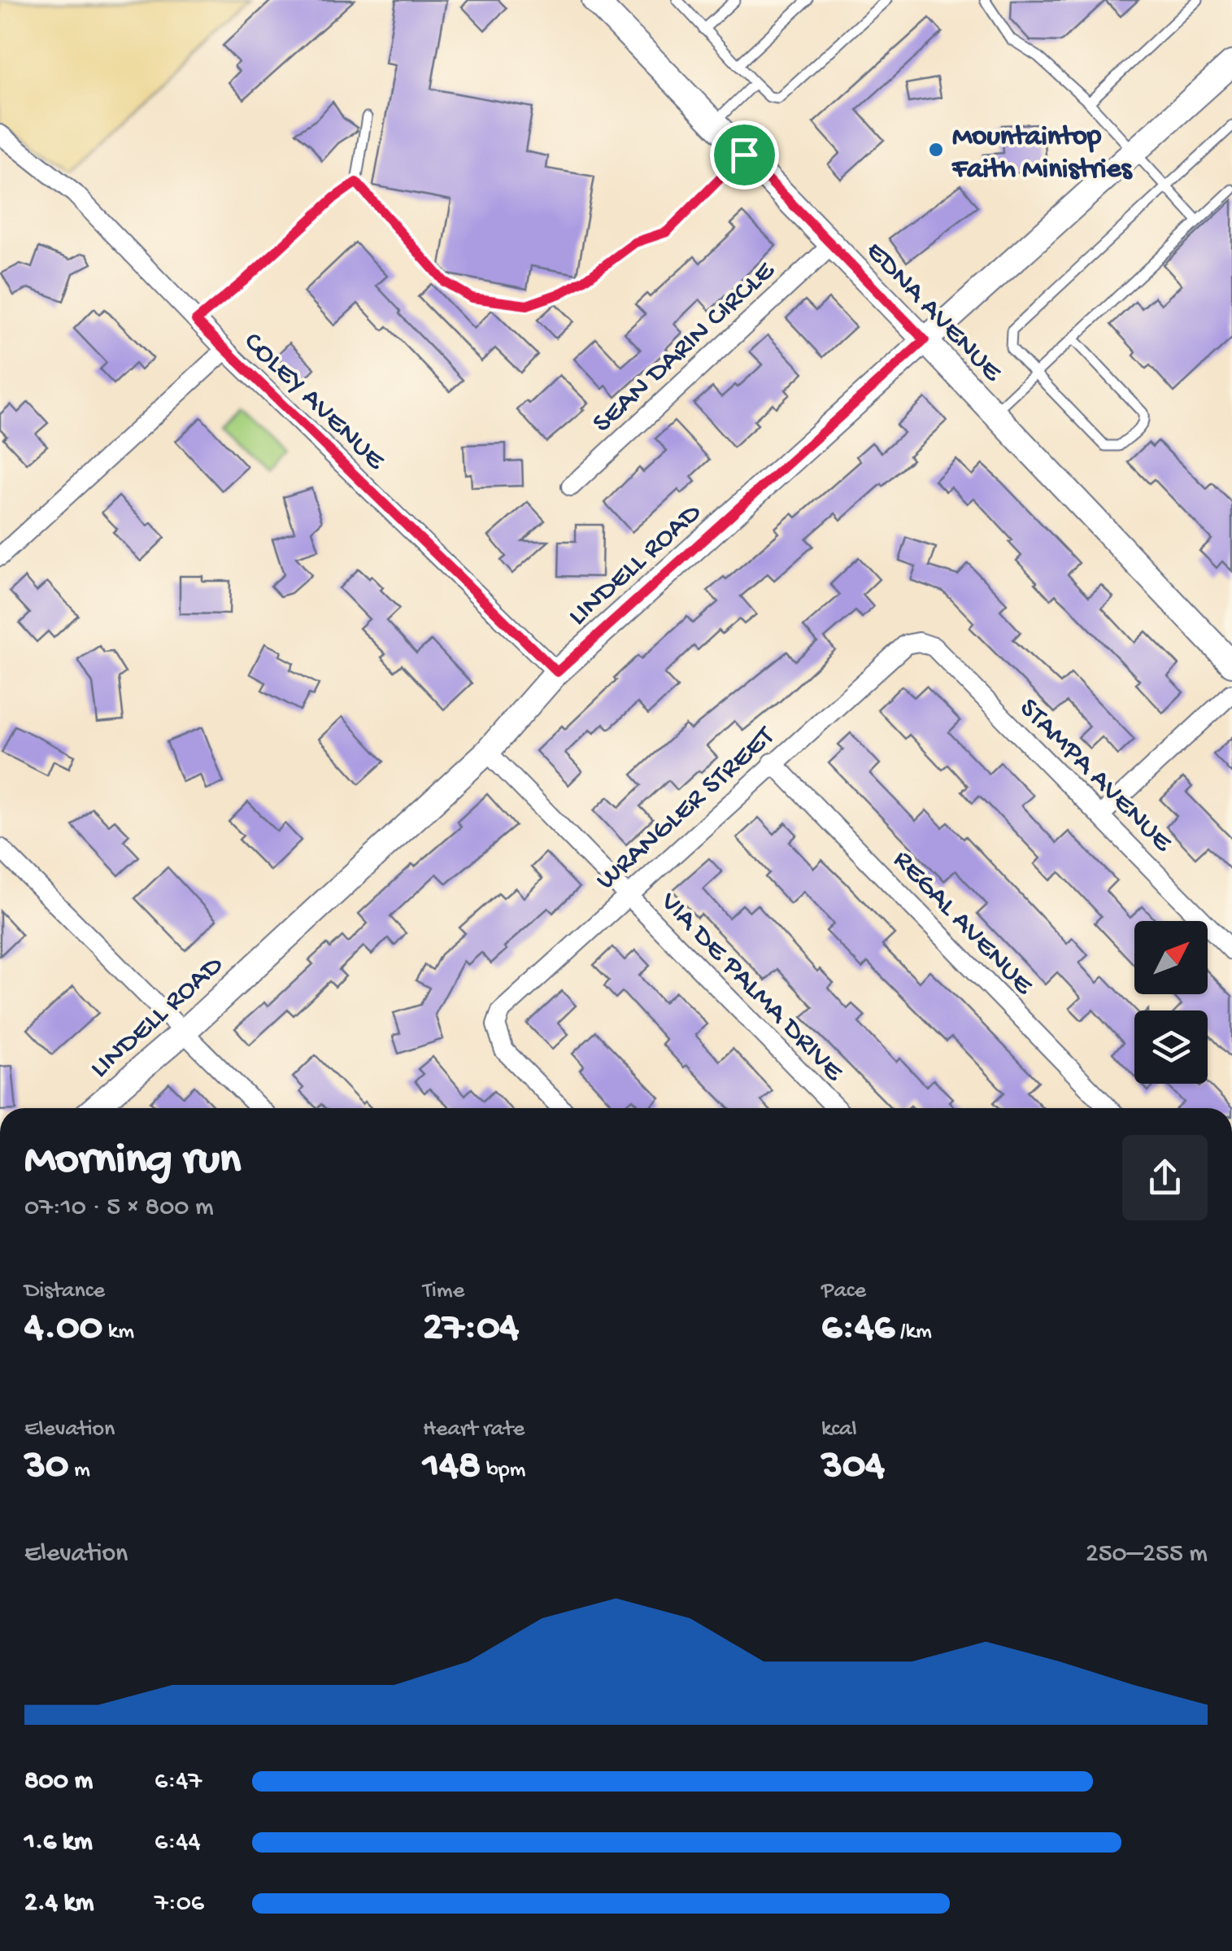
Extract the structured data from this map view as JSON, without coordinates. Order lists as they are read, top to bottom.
{
  "streets": {
    "street": [
      "EDNA AVENUE",
      "SEAN DARIN CIRCLE",
      "COLEY AVENUE",
      "LINDELL ROAD",
      "STAMPA AVENUE",
      "WRANGLER STREET",
      "REGAL AVENUE",
      "VIA DE PALMA DRIVE"
    ]
  },
  "crossings": [
    ["EDNA AVENUE", "SEAN DARIN CIRCLE"],
    ["EDNA AVENUE", "LINDELL ROAD"],
    ["COLEY AVENUE", "LINDELL ROAD"],
    ["LINDELL ROAD", "VIA DE PALMA DRIVE"],
    ["STAMPA AVENUE", "WRANGLER STREET"],
    ["WRANGLER STREET", "REGAL AVENUE"],
    ["WRANGLER STREET", "VIA DE PALMA DRIVE"]
  ],
  "places": ["Mountaintop Faith Ministries"],
  "north": "top right",
  "page": {
    "heading": ["Morning run", "07:10 · 5 × 800 m"],
    "stats": [
      ["Distance", "4.00 km"],
      ["Time", "27:04"],
      ["Pace", "6:46 /km"],
      ["Elevation", "30 m"],
      ["Heart rate", "148 bpm"],
      ["kcal", "304"]
    ],
    "chart": ["Elevation", "250–255 m"],
    "list": [
      {
        "name": "800 m",
        "note": "6:47"
      },
      {
        "name": "1.6 km",
        "note": "6:44"
      },
      {
        "name": "2.4 km",
        "note": "7:06"
      }
    ]
  }
}
